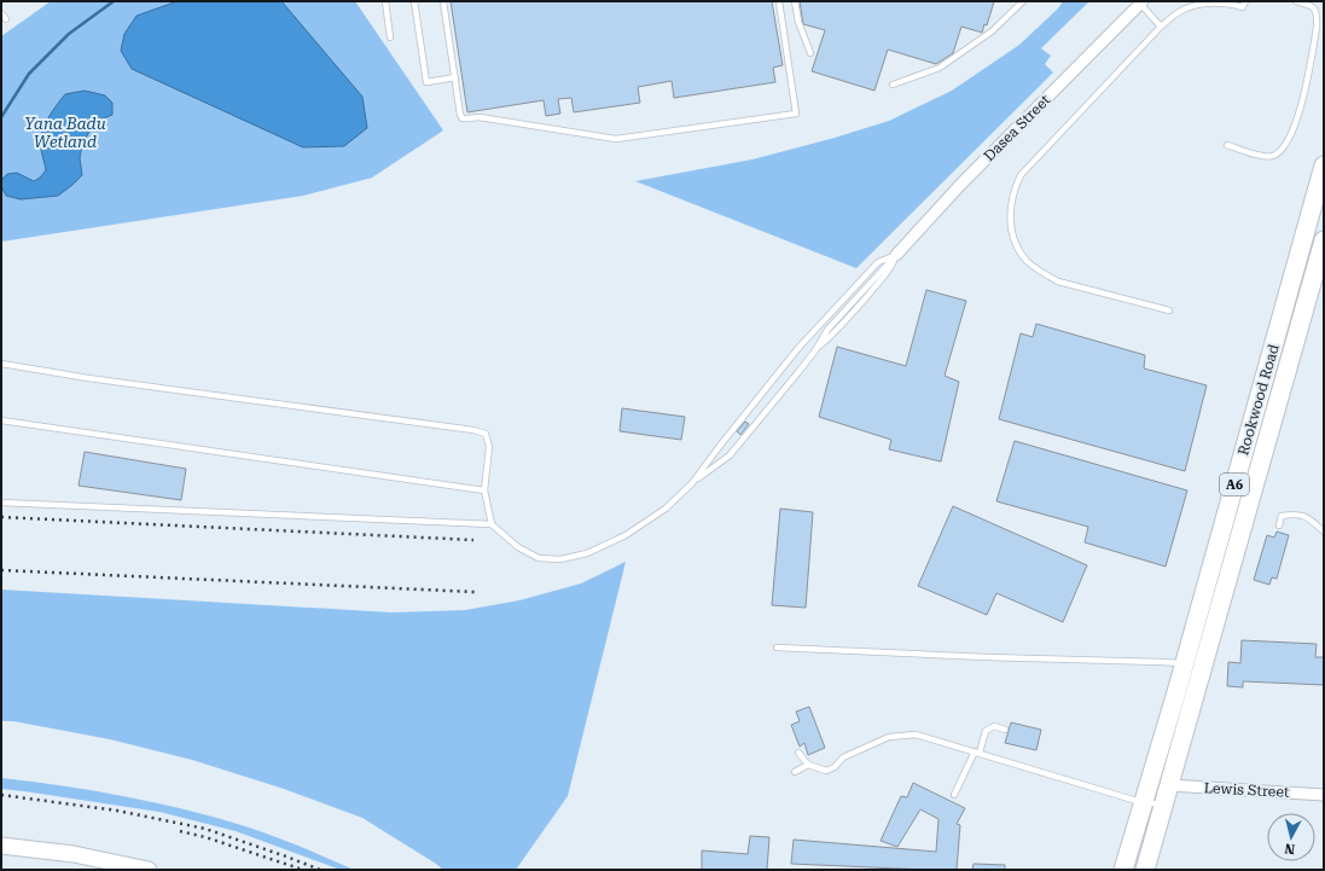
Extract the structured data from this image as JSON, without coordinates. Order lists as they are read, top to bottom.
{
  "streets": {
    "highway": ["Rookwood Road", "A6"],
    "street": ["Dasea Street", "Lewis Street"]
  },
  "crossings": [
    ["Rookwood Road", "A6"],
    ["Rookwood Road", "Lewis Street"],
    ["A6", "Lewis Street"]
  ],
  "water": ["Yana Badu Wetland"],
  "north": "bottom"
}
